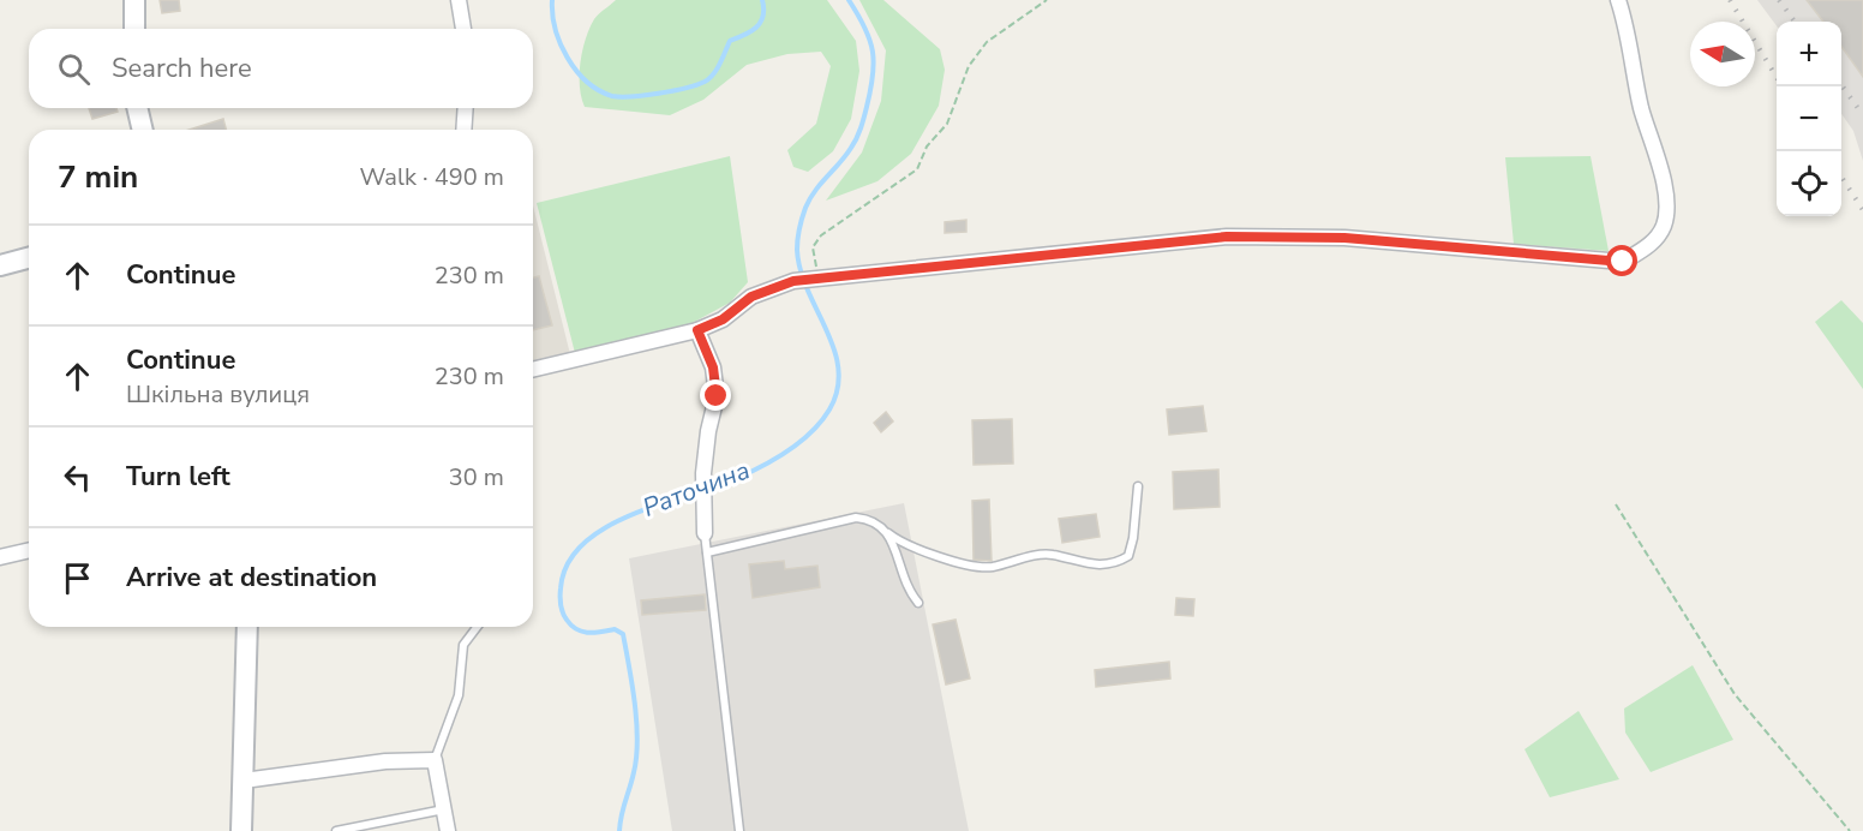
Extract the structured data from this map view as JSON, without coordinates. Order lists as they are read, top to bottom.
{
  "water": ["Раточина"],
  "north": "left",
  "page": {
    "map_buttons": ["+", "−"],
    "search": "Search here",
    "heading": ["7 min", "Walk · 490 m"],
    "list": [
      ["Continue", "230 m"],
      ["Continue", "Шкільна вулиця", "230 m"],
      ["Turn left", "30 m"],
      "Arrive at destination"
    ]
  }
}
